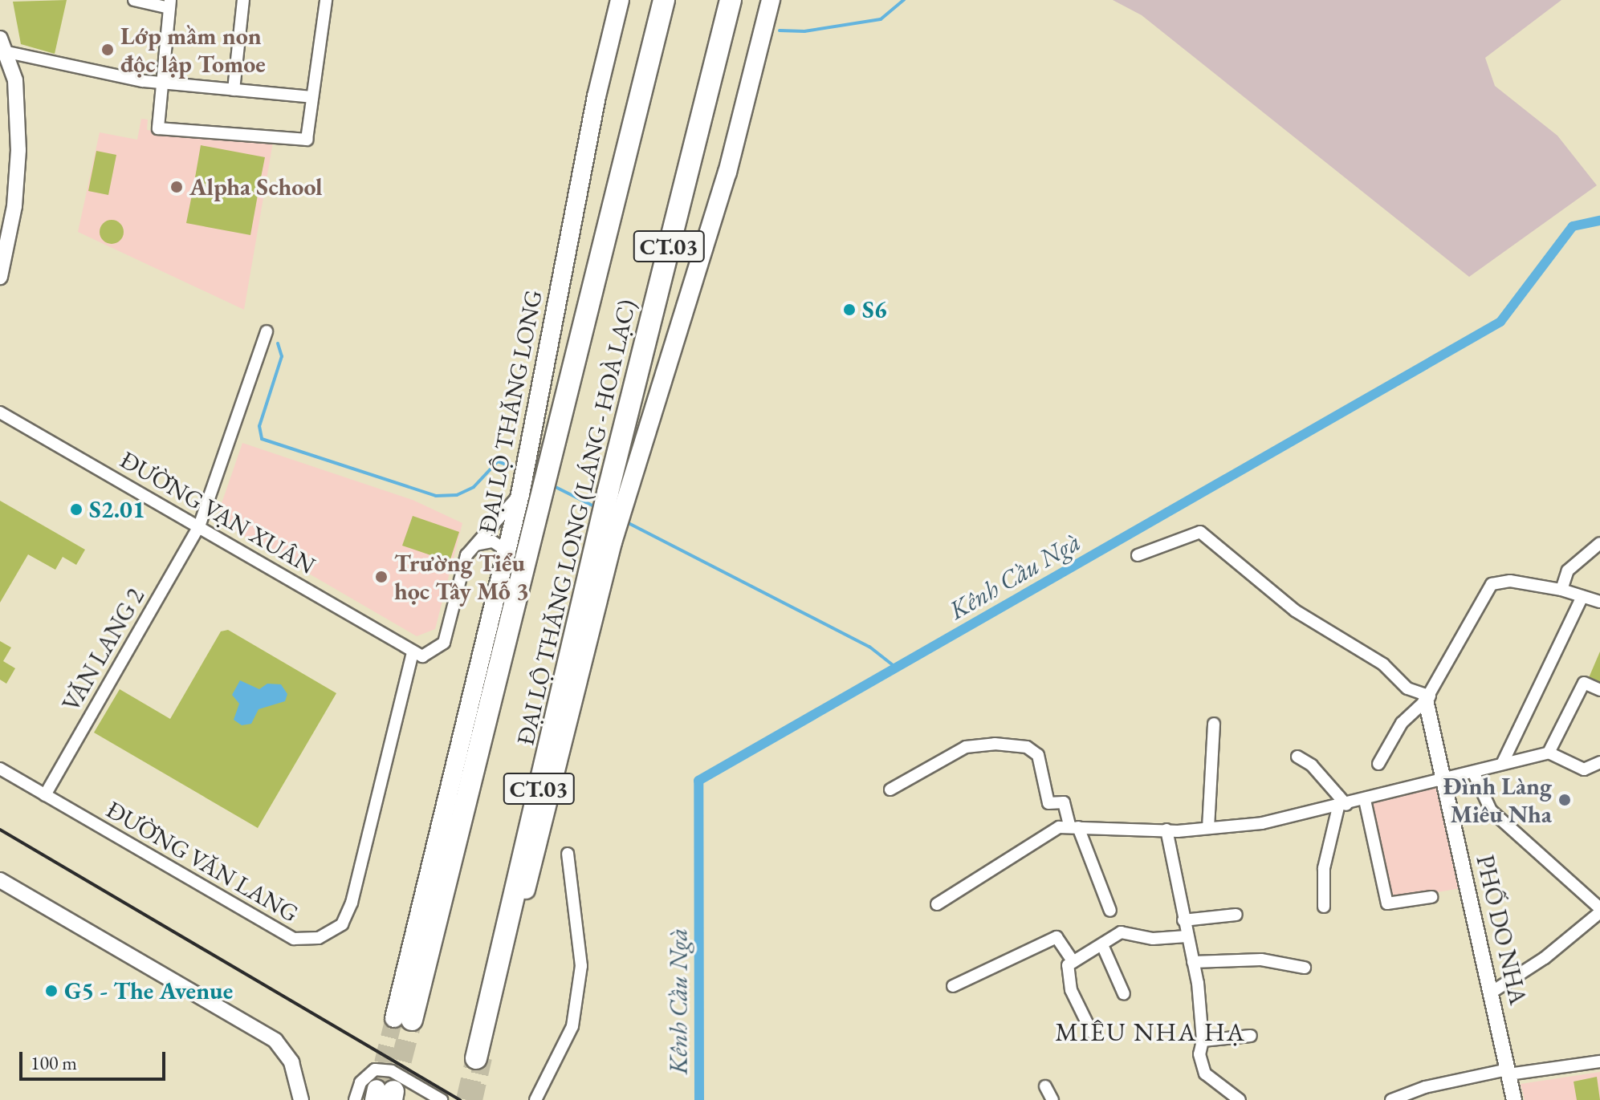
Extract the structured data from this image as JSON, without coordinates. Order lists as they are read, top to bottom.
{
  "streets": {
    "highway": ["CT.03", "ĐẠI LỘ THĂNG LONG (LÁNG - HOÀ LẠC)"],
    "main road": ["ĐẠI LỘ THĂNG LONG"],
    "street": [
      "ĐƯỜNG VẠN XUÂN",
      "VĂN LANG 2",
      "ĐƯỜNG VĂN LANG",
      "PHỐ DO NHA"
    ]
  },
  "crossings": [
    ["ĐẠI LỘ THĂNG LONG", "ĐẠI LỘ THĂNG LONG (LÁNG - HOÀ LẠC)"],
    ["ĐƯỜNG VẠN XUÂN", "VĂN LANG 2"],
    ["ĐƯỜNG VẠN XUÂN", "ĐƯỜNG VĂN LANG"],
    ["VĂN LANG 2", "ĐƯỜNG VĂN LANG"]
  ],
  "districts": ["MIÊU NHA HẠ"],
  "water": ["Kênh Cầu Ngà"],
  "places": [
    "Lớp mầm non độc lập Tomoe",
    "Alpha School",
    "S6",
    "S2.01",
    "Trường Tiểu học Tây Mỗ 3",
    "Đình Làng Miêu Nha",
    "G5 - The Avenue"
  ],
  "scale_bar": "100 m"
}
